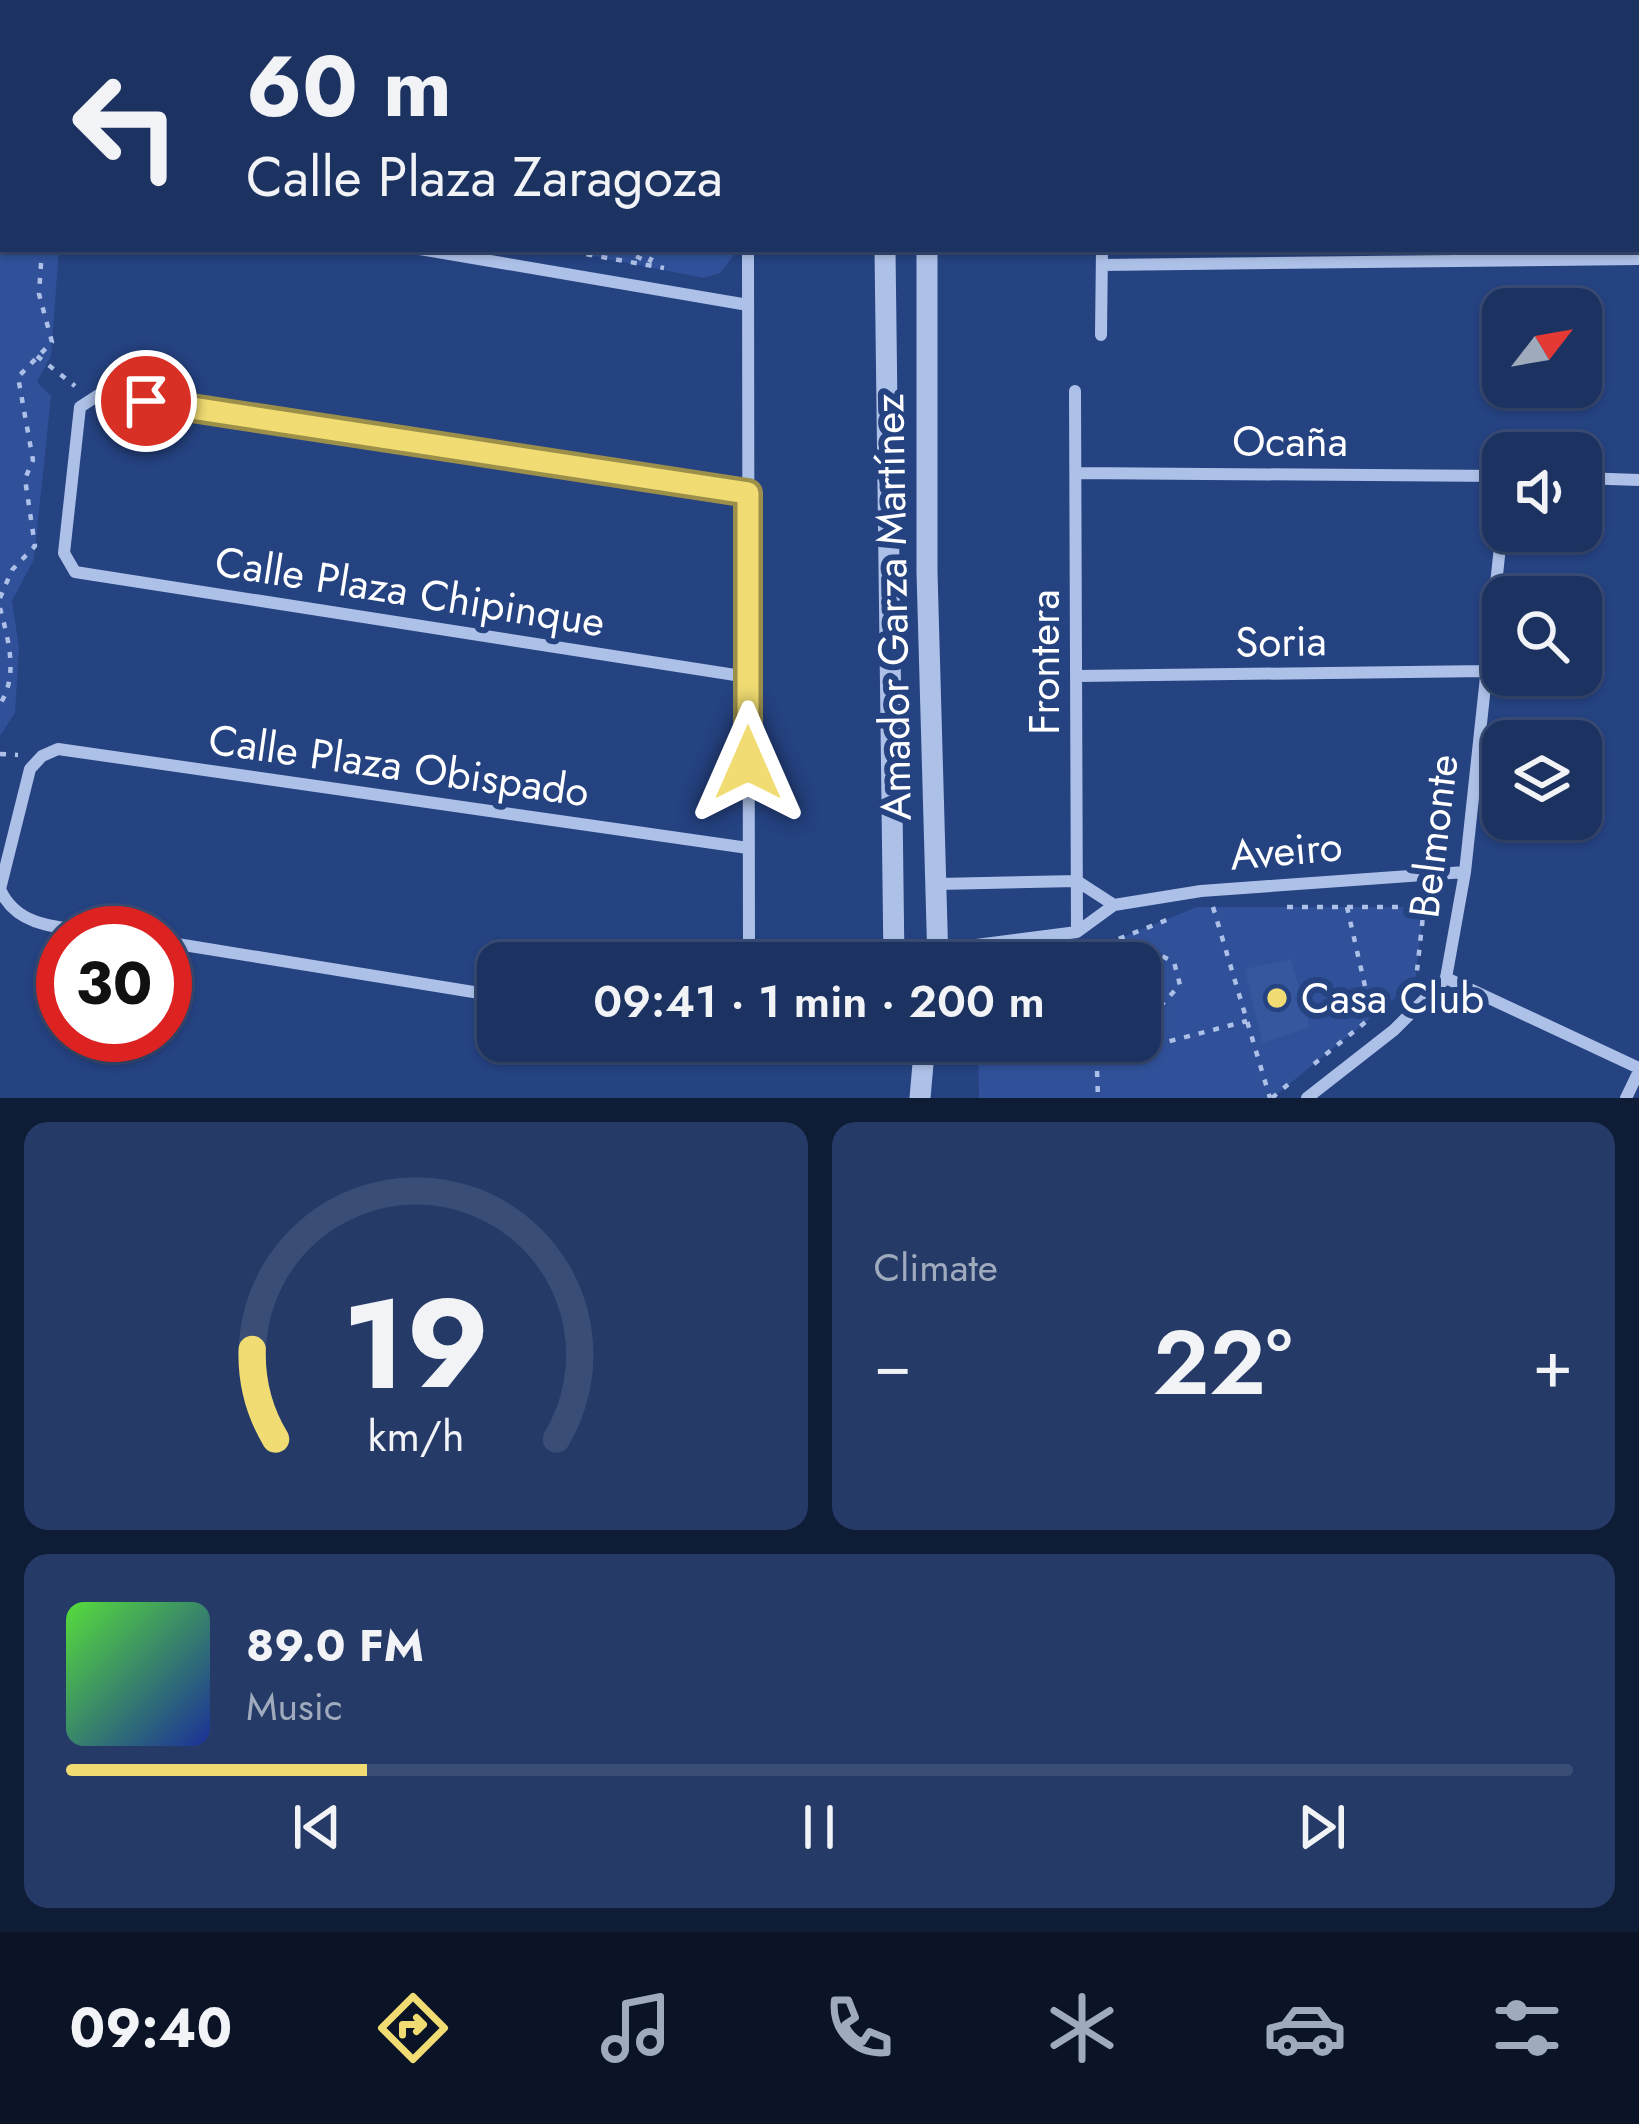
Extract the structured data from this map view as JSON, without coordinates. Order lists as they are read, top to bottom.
{
  "streets": {
    "street": [
      "Ocaña",
      "Calle Plaza Chipinque",
      "Amador Garza Martínez",
      "Soria",
      "Frontera",
      "Calle Plaza Obispado",
      "Belmonte",
      "Aveiro"
    ]
  },
  "crossings": [
    ["Ocaña", "Frontera"],
    ["Soria", "Frontera"],
    ["Frontera", "Aveiro"],
    ["Belmonte", "Aveiro"]
  ],
  "places": ["Casa Club"],
  "north": "top right",
  "page": {
    "turn": ["60 m", "Calle Plaza Zaragoza"],
    "limit": "30",
    "trip": "09:41 · 1 min · 200 m",
    "tile": "Climate",
    "heat": ["−", "22°", "+"],
    "song": ["89.0 FM", "Music"],
    "tabs": "09:40",
    "gauge": ["19", "km/h"]
  }
}
